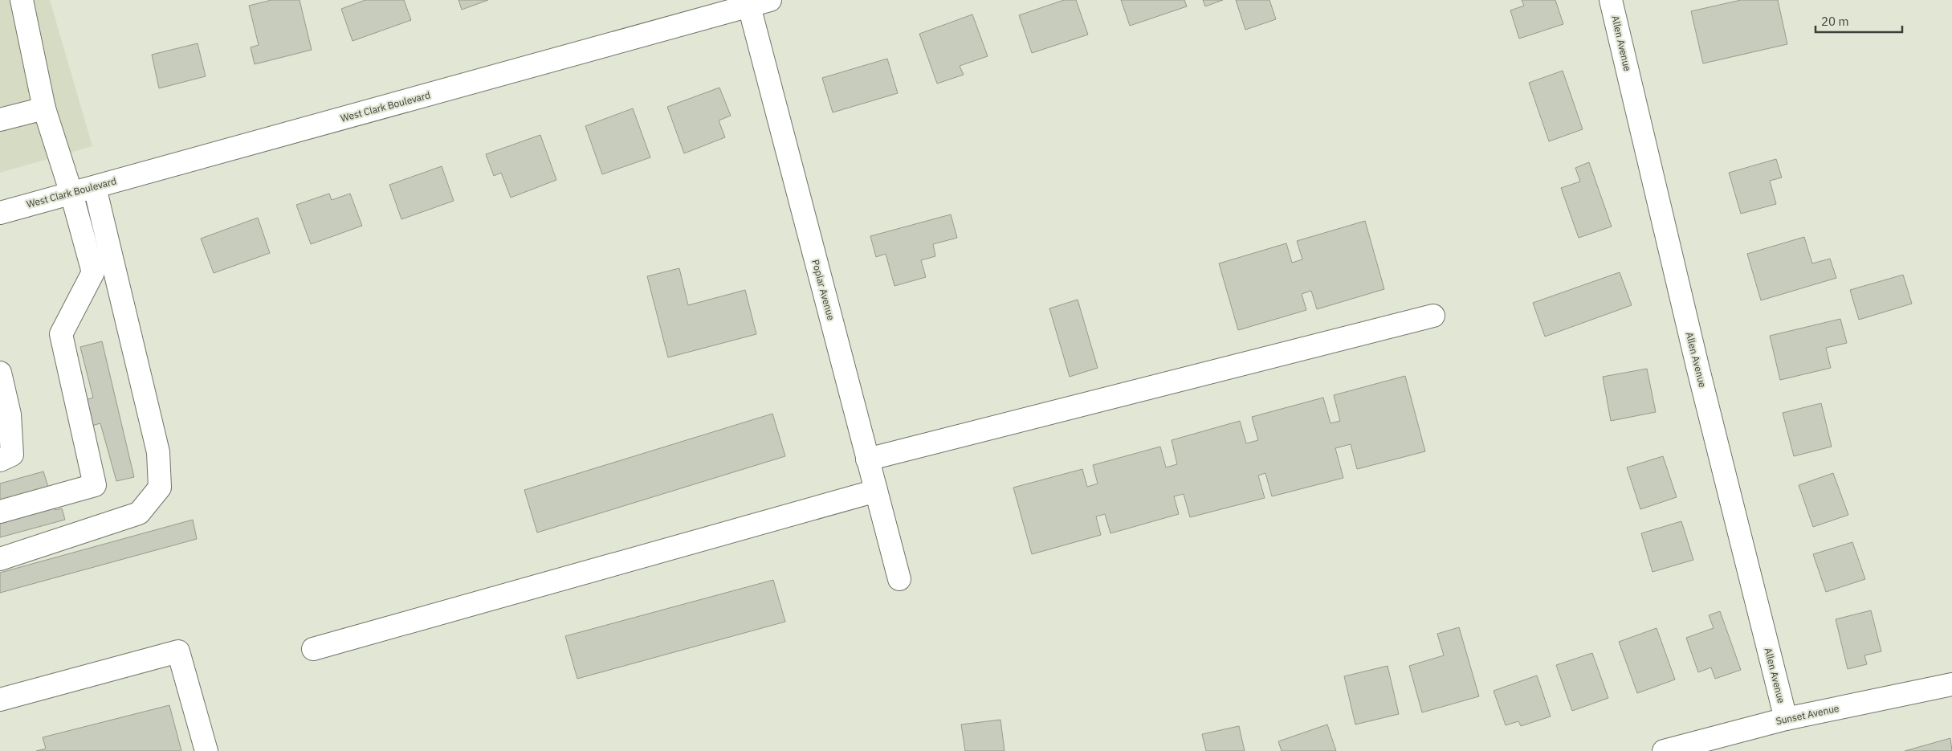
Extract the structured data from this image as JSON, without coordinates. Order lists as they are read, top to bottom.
{
  "streets": {
    "street": [
      "Allen Avenue",
      "West Clark Boulevard",
      "Poplar Avenue",
      "Sunset Avenue"
    ]
  },
  "crossings": [
    ["Allen Avenue", "Sunset Avenue"],
    ["West Clark Boulevard", "Poplar Avenue"]
  ],
  "scale_bar": "20 m"
}
